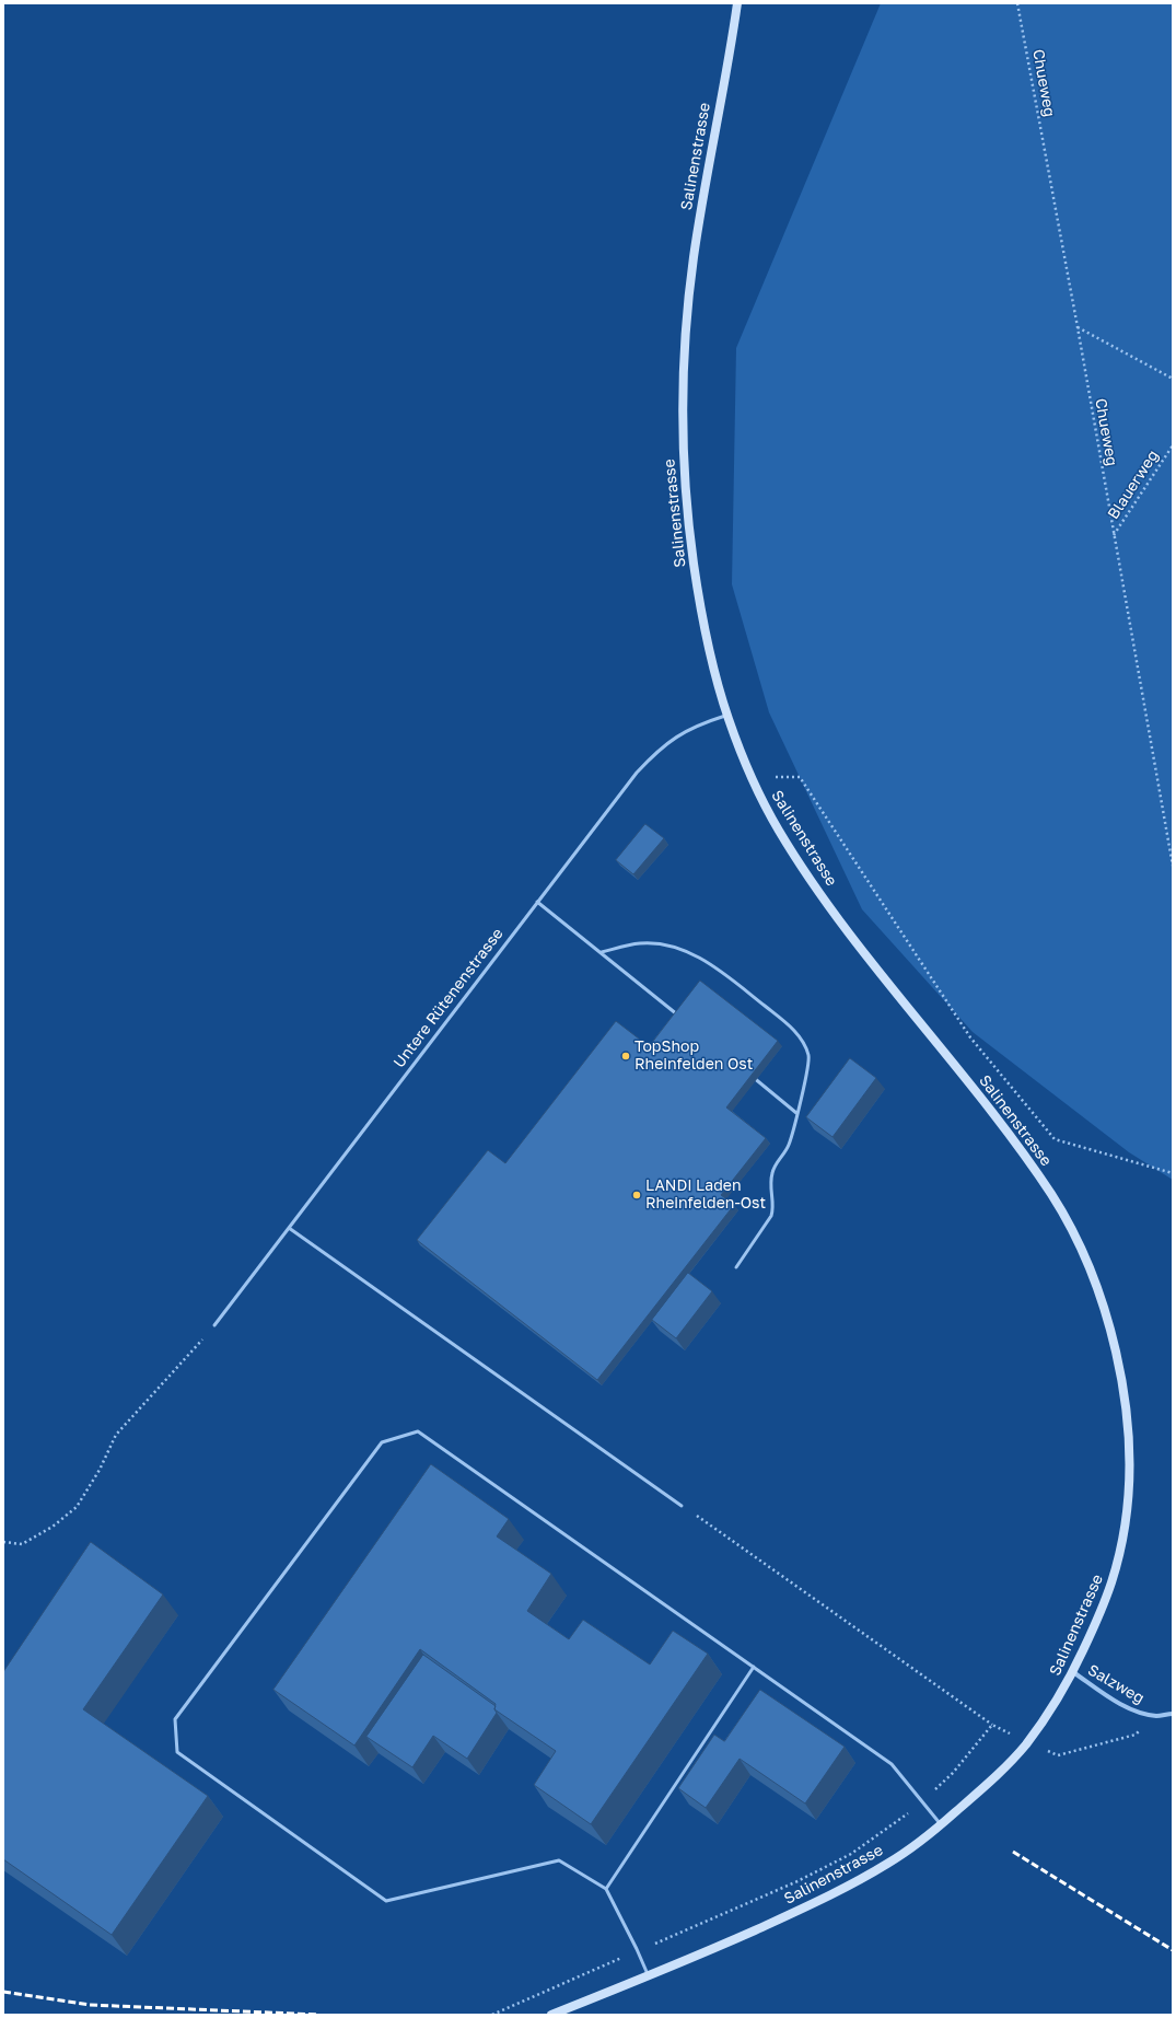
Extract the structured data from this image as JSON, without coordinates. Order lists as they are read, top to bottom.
{
  "streets": {
    "street": ["Salinenstrasse", "Salzweg"],
    "lane": ["Untere Rütenenstrasse"],
    "path": ["Chueweg", "Blauerweg"]
  },
  "crossings": [
    ["Chueweg", "Blauerweg"],
    ["Salinenstrasse", "Untere Rütenenstrasse"],
    ["Salinenstrasse", "Salzweg"]
  ],
  "places": ["TopShop Rheinfelden Ost", "LANDI Laden Rheinfelden-Ost"]
}
